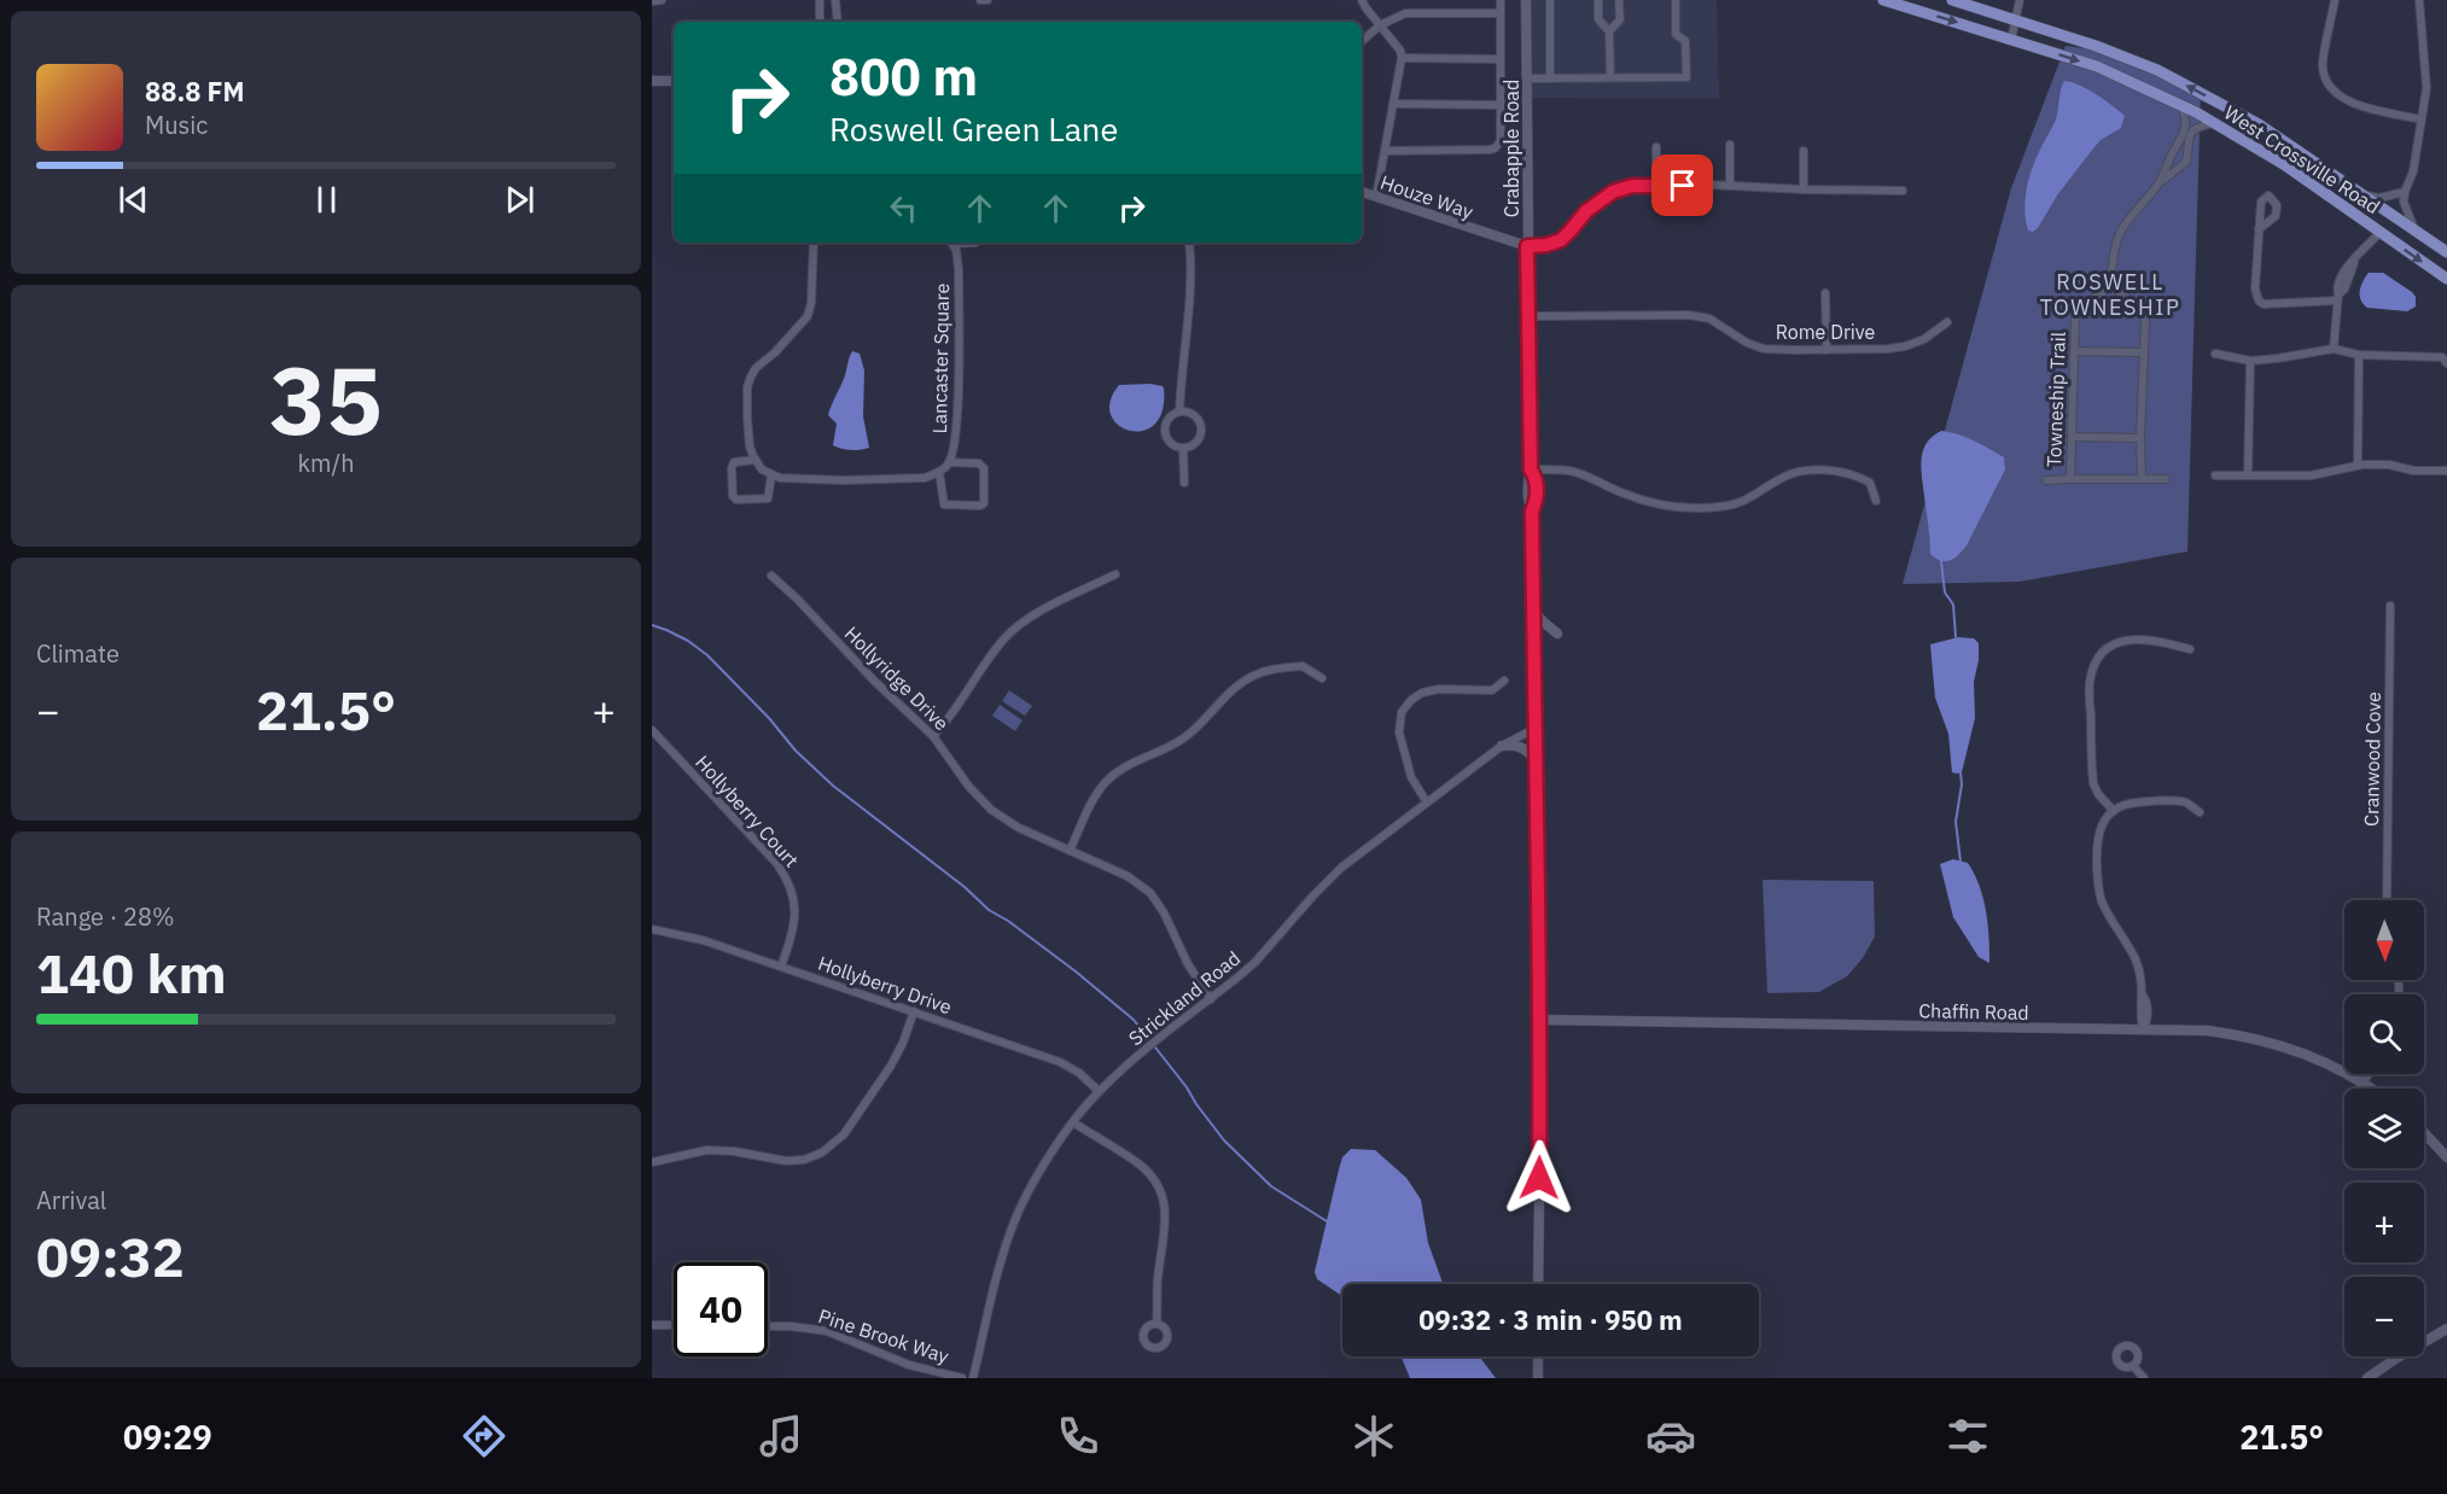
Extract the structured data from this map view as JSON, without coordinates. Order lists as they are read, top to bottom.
{
  "streets": {
    "main road": ["West Crossville Road"],
    "street": [
      "Crabapple Road",
      "Houze Way",
      "Rome Drive",
      "Lancaster Square",
      "Towneship Trail",
      "Hollyridge Drive",
      "Cranwood Cove",
      "Hollyberry Court",
      "Hollyberry Drive",
      "Strickland Road",
      "Chaffin Road",
      "Pine Brook Way"
    ]
  },
  "crossings": [
    ["Crabapple Road", "Houze Way"],
    ["Crabapple Road", "Rome Drive"],
    ["Crabapple Road", "Strickland Road"],
    ["Crabapple Road", "Chaffin Road"],
    ["Hollyridge Drive", "Strickland Road"],
    ["Hollyberry Court", "Hollyberry Drive"],
    ["Hollyberry Drive", "Strickland Road"]
  ],
  "districts": ["ROSWELL TOWNESHIP"],
  "north": "bottom",
  "page": {
    "turn": ["800 m", "Roswell Green Lane"],
    "song": ["88.8 FM", "Music"],
    "tile": [
      ["35", "km/h"],
      "Climate",
      ["Range · 28%", "140 km"],
      ["Arrival", "09:32"]
    ],
    "heat": ["−", "21.5°", "+"],
    "map_buttons": ["+", "−"],
    "limit": "40",
    "trip": "09:32 · 3 min · 950 m",
    "tabs": ["09:29", "21.5°"]
  }
}
